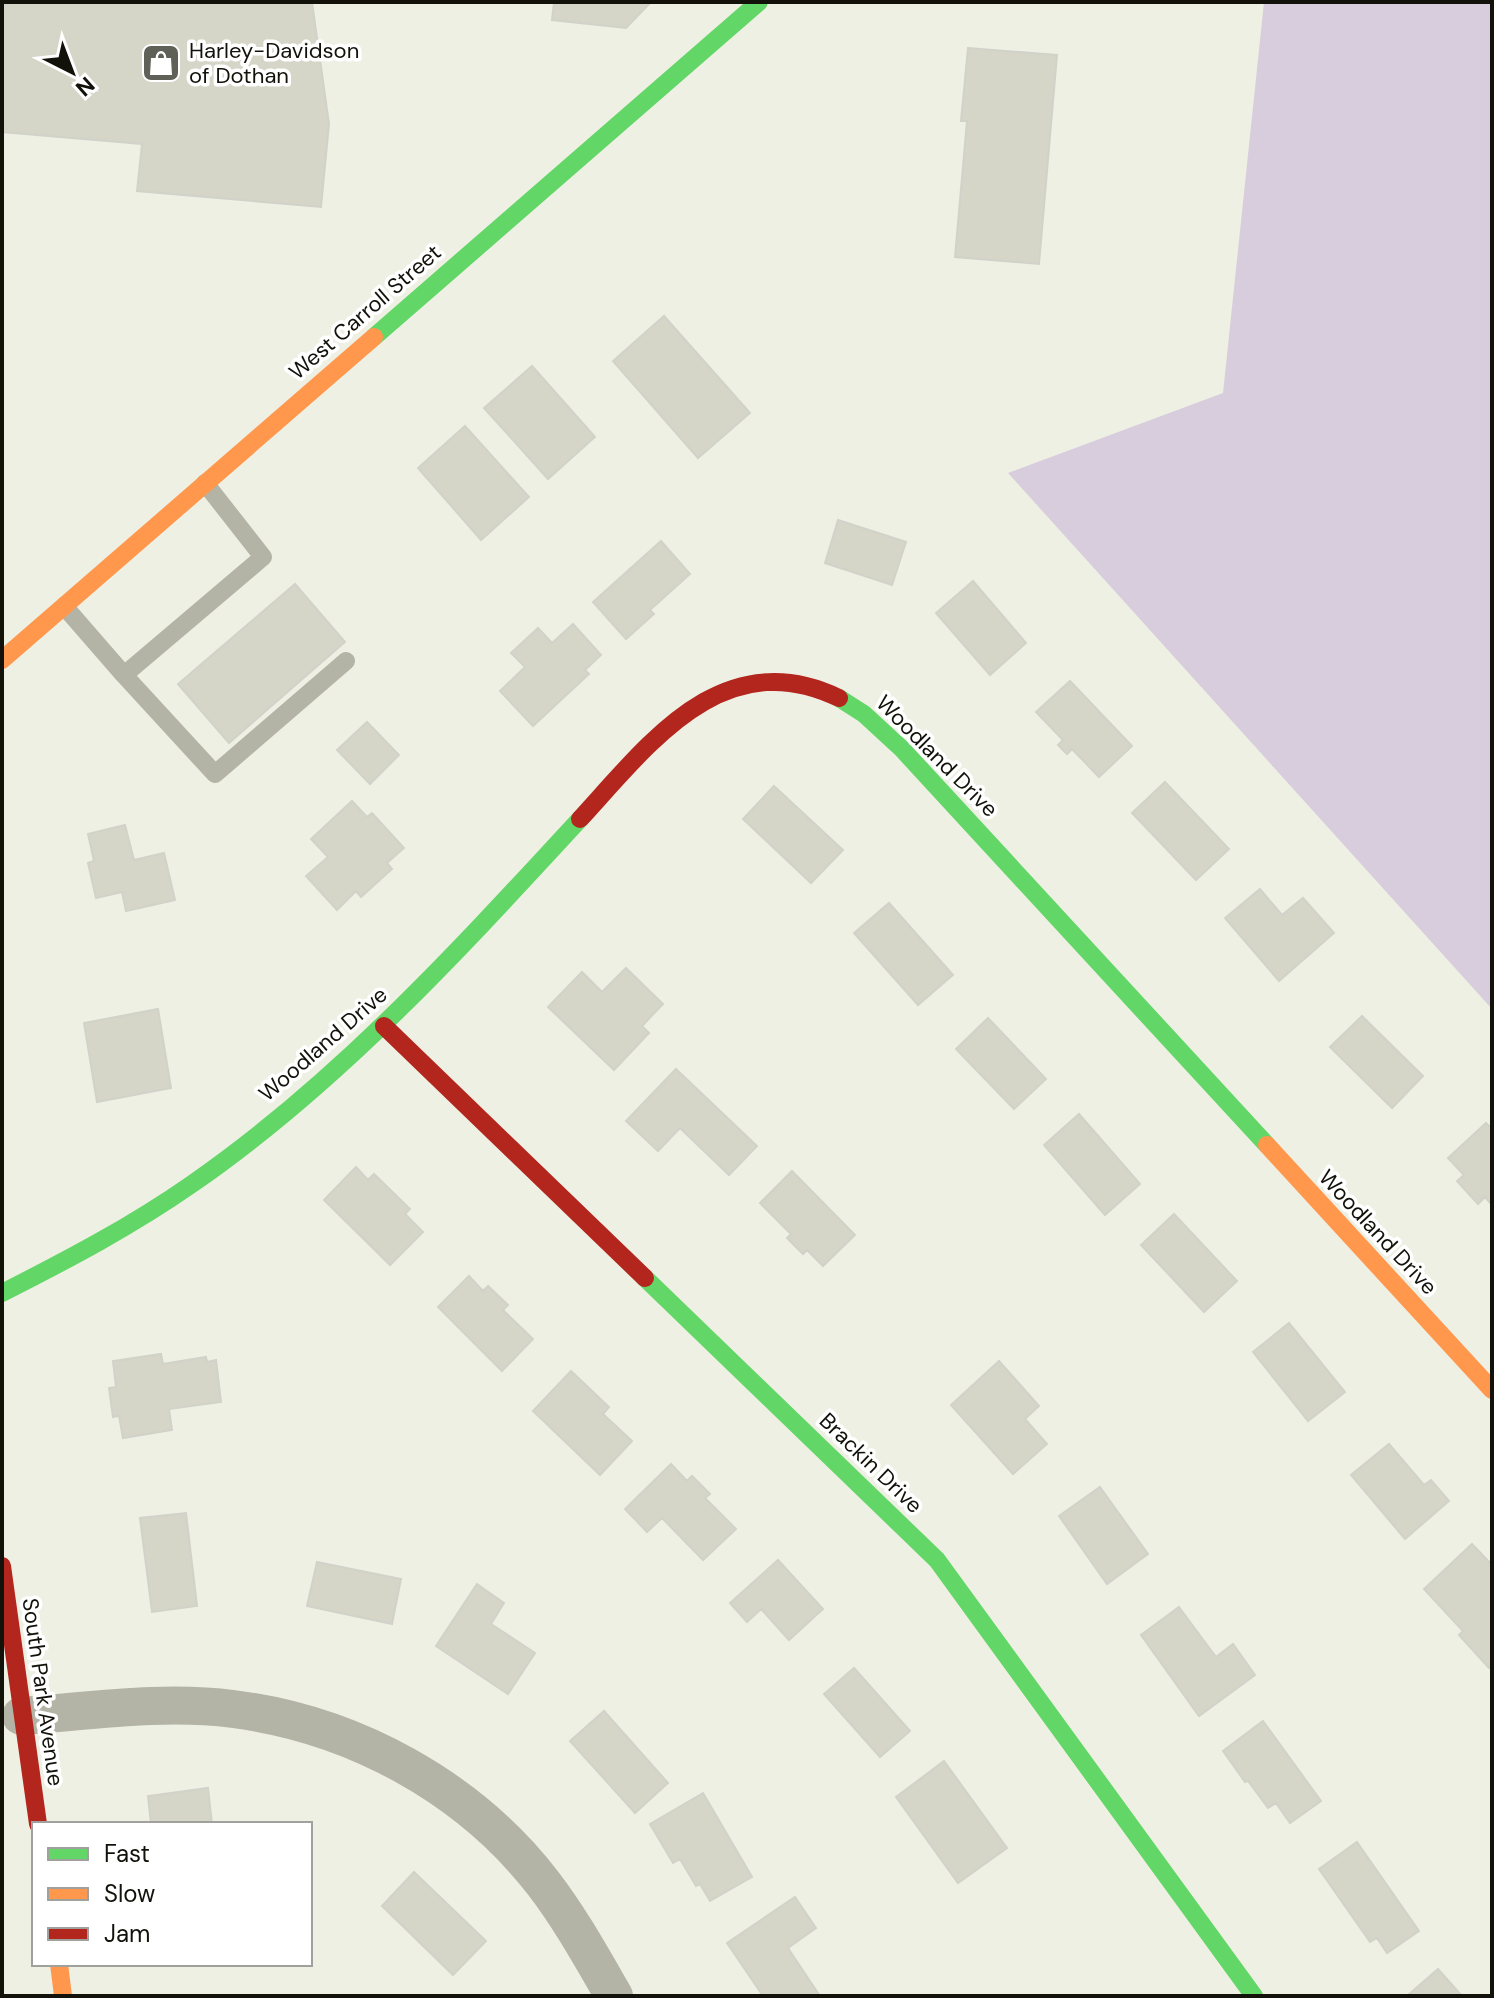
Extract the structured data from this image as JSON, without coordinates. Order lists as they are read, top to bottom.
{
  "streets": {
    "street": [
      "West Carroll Street",
      "Woodland Drive",
      "Brackin Drive",
      "South Park Avenue"
    ]
  },
  "crossings": [
    ["Woodland Drive", "Brackin Drive"]
  ],
  "places": {
    "shop": ["Harley-Davidson of Dothan"]
  },
  "legend": ["Fast", "Slow", "Jam"],
  "north": "bottom right"
}
